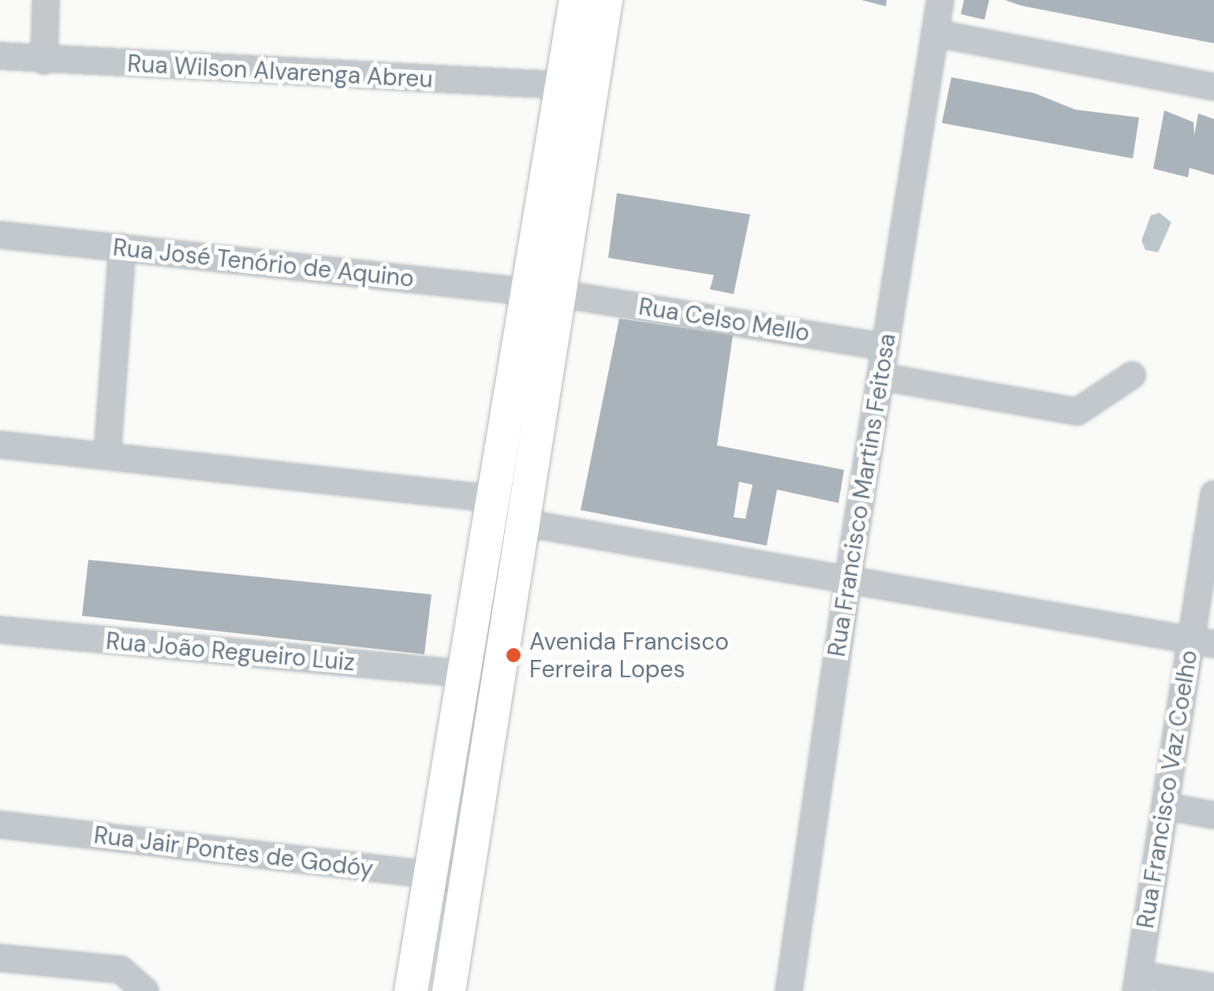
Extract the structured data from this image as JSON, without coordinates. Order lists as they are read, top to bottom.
{
  "streets": {
    "street": [
      "Rua Wilson Alvarenga Abreu",
      "Rua José Tenório de Aquino",
      "Rua Celso Mello",
      "Rua Francisco Martins Feitosa",
      "Rua João Regueiro Luiz",
      "Rua Francisco Vaz Coelho",
      "Rua Jair Pontes de Godóy"
    ]
  },
  "crossings": [
    ["Rua Celso Mello", "Rua Francisco Martins Feitosa"]
  ],
  "places": ["Avenida Francisco Ferreira Lopes"]
}
